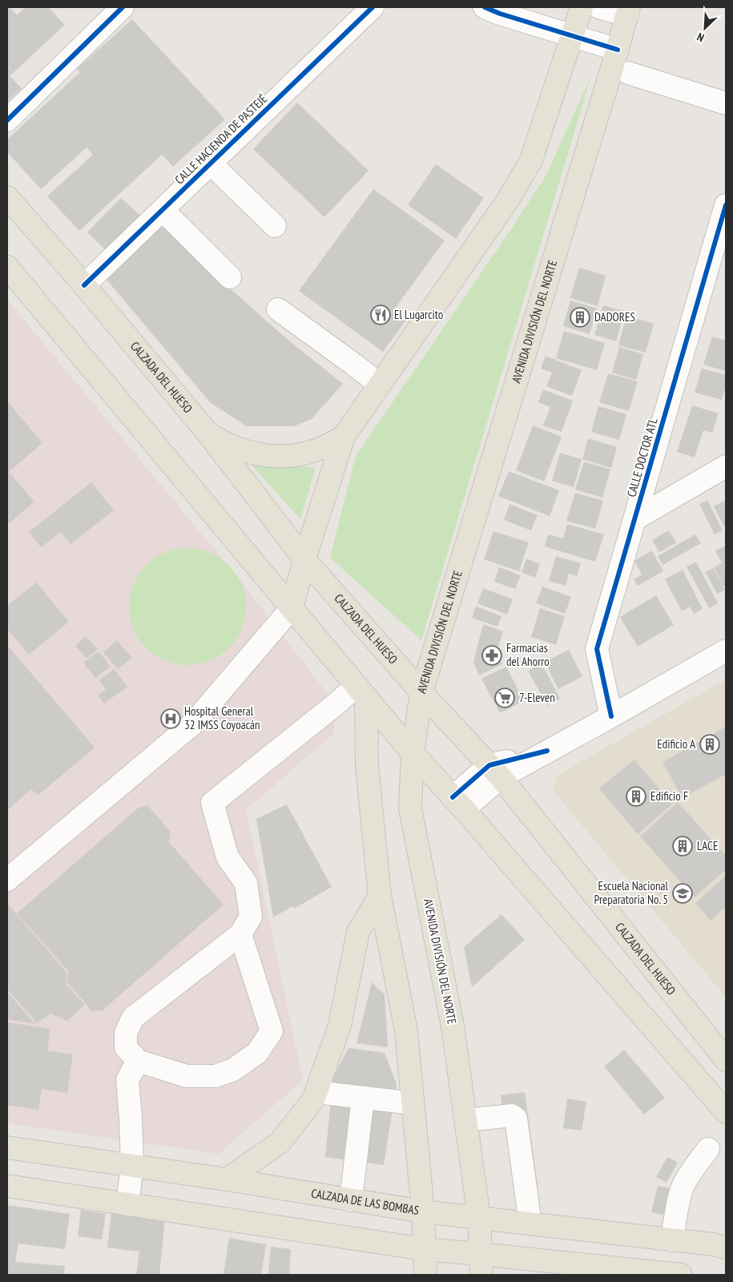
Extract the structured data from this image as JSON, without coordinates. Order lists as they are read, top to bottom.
{
  "streets": {
    "main road": ["AVENIDA DIVISIÓN DEL NORTE", "CALZADA DEL HUESO", "CALZADA DE LAS BOMBAS"],
    "street": ["CALLE HACIENDA DE PASTEJÉ", "CALLE DOCTOR ATL"]
  },
  "crossings": [
    ["CALLE HACIENDA DE PASTEJÉ", "CALZADA DEL HUESO"],
    ["AVENIDA DIVISIÓN DEL NORTE", "CALZADA DEL HUESO"],
    ["AVENIDA DIVISIÓN DEL NORTE", "CALZADA DE LAS BOMBAS"]
  ],
  "places": {
    "restaurant": ["El Lugarcito"],
    "building": [
      "DADORES",
      "Edificio A",
      "Edificio F",
      "LACE"
    ],
    "pharmacy": ["Farmacias del Ahorro"],
    "supermarket": ["7-Eleven"],
    "hospital": ["Hospital General 32 IMSS Coyoacán"],
    "school or university": ["Escuela Nacional Preparatoria No. 5"]
  },
  "north": "bottom left"
}
